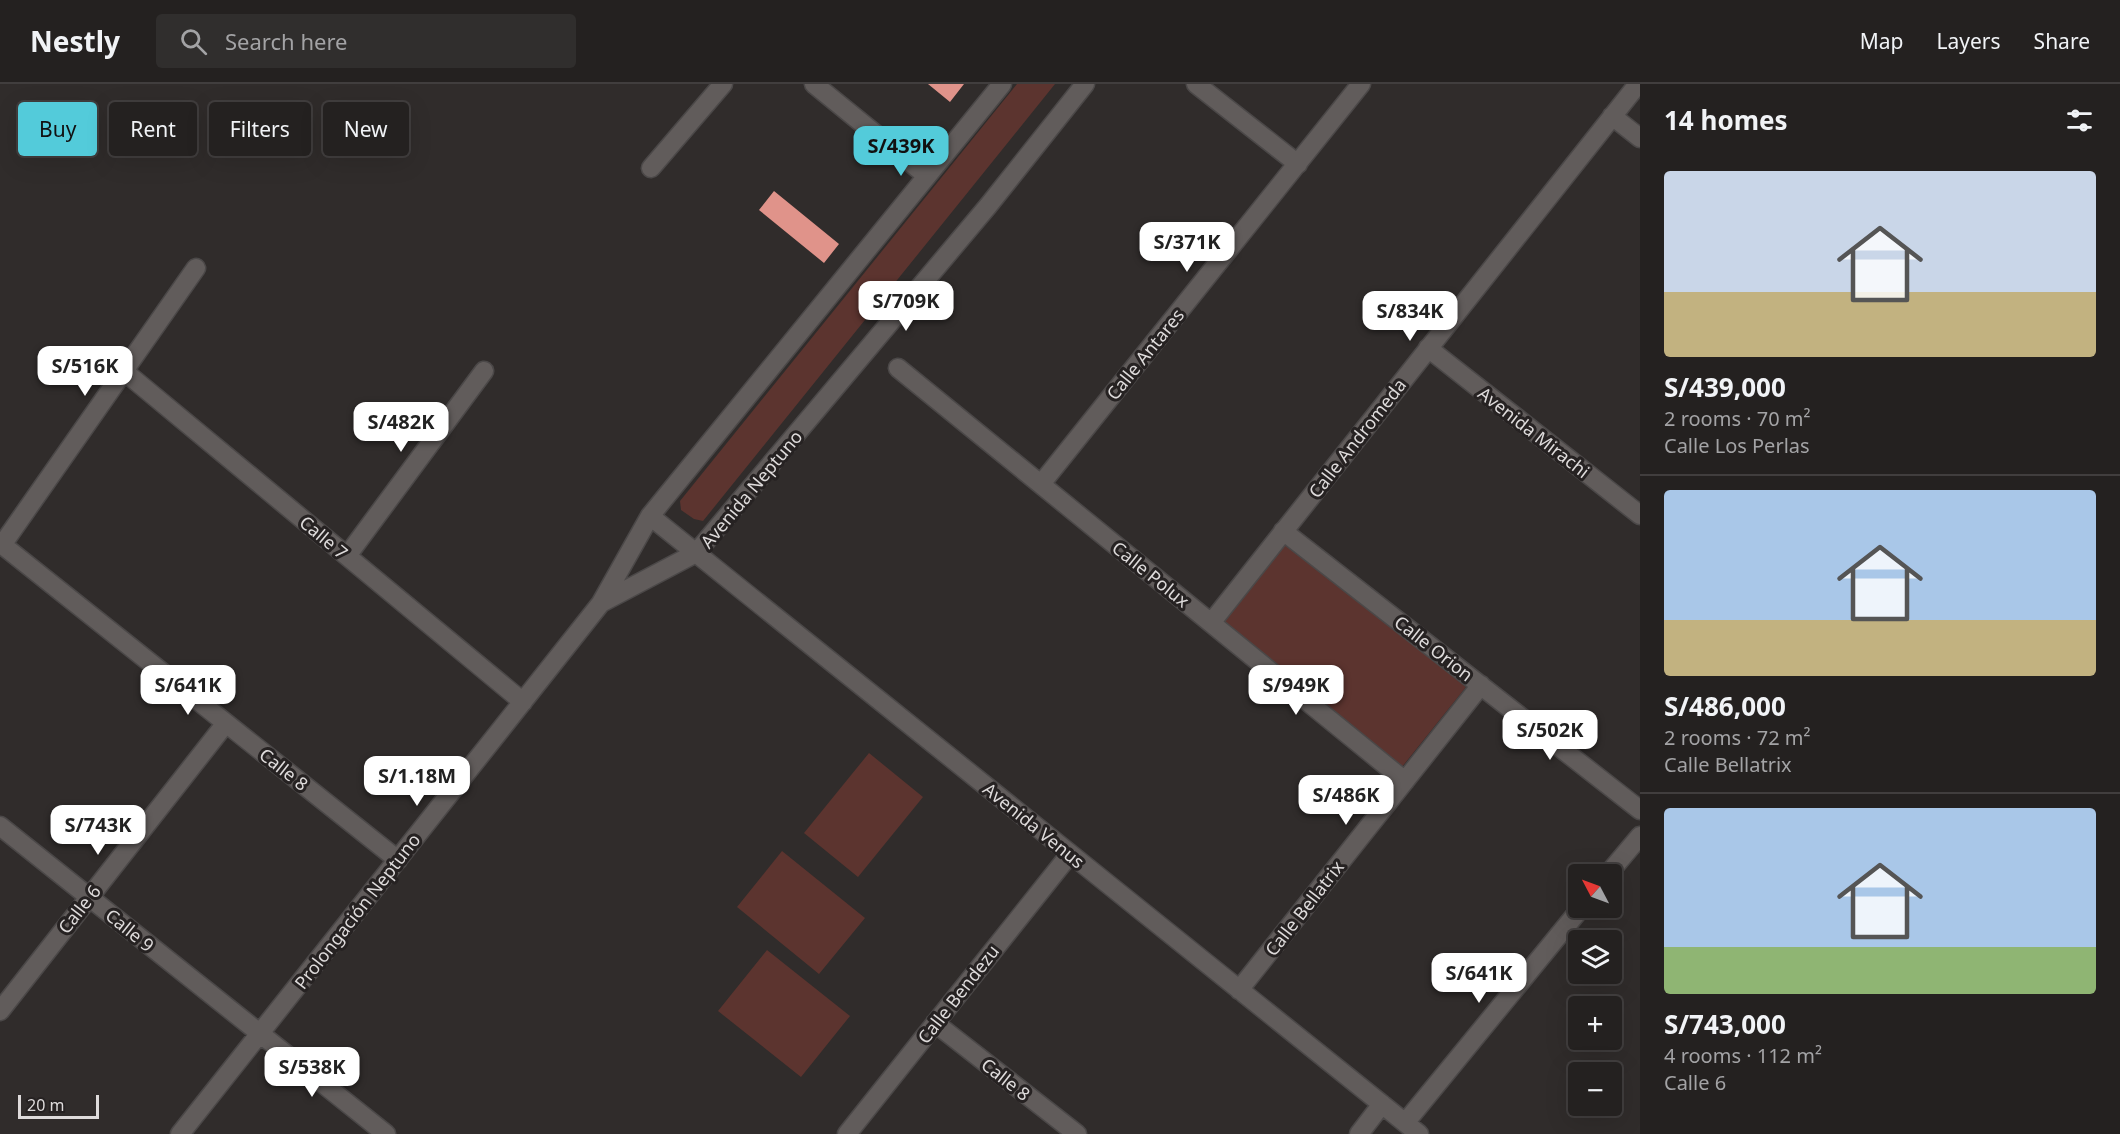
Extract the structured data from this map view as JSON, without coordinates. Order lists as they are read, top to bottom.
{
  "streets": {
    "street": [
      "Calle Antares",
      "Avenida Mirachi",
      "Calle Andromeda",
      "Avenida Neptuno",
      "Calle 7",
      "Calle Polux",
      "Calle Orion",
      "Calle 8",
      "Avenida Venus",
      "Calle Bellatrix",
      "Calle 6",
      "Prolongación Neptuno",
      "Calle 9",
      "Calle Bendezu"
    ]
  },
  "crossings": [
    ["Calle Antares", "Calle Polux"],
    ["Avenida Mirachi", "Calle Andromeda"],
    ["Calle Andromeda", "Calle Polux"],
    ["Calle Andromeda", "Calle Orion"],
    ["Avenida Neptuno", "Avenida Venus"],
    ["Avenida Neptuno", "Prolongación Neptuno"],
    ["Calle 7", "Prolongación Neptuno"],
    ["Calle Polux", "Calle Bellatrix"],
    ["Calle Orion", "Calle Bellatrix"],
    ["Calle 8", "Calle 6"],
    ["Calle 8", "Prolongación Neptuno"],
    ["Calle 8", "Calle Bendezu"],
    ["Avenida Venus", "Calle Bellatrix"],
    ["Avenida Venus", "Calle Bendezu"],
    ["Calle 6", "Calle 9"],
    ["Prolongación Neptuno", "Calle 9"]
  ],
  "scale_bar": "20 m",
  "north": "top left",
  "page": {
    "header": "Nestly",
    "search": "Search here",
    "nav": ["Map", "Layers", "Share"],
    "heading": "14 homes",
    "chip": [
      "Buy",
      "Rent",
      "Filters",
      "New"
    ],
    "price": [
      "S/439K",
      "S/371K",
      "S/709K",
      "S/834K",
      "S/516K",
      "S/482K",
      "S/641K",
      "S/949K",
      "S/502K",
      "S/1.18M",
      "S/486K",
      "S/743K",
      "S/641K",
      "S/538K"
    ],
    "list": [
      {
        "name": "S/439,000",
        "note": "2 rooms · 70 m² · Calle Los Perlas"
      },
      {
        "name": "S/486,000",
        "note": "2 rooms · 72 m² · Calle Bellatrix"
      },
      {
        "name": "S/743,000",
        "note": "4 rooms · 112 m² · Calle 6"
      }
    ],
    "map_buttons": ["+", "−"],
    "scale": "20 m"
  }
}
